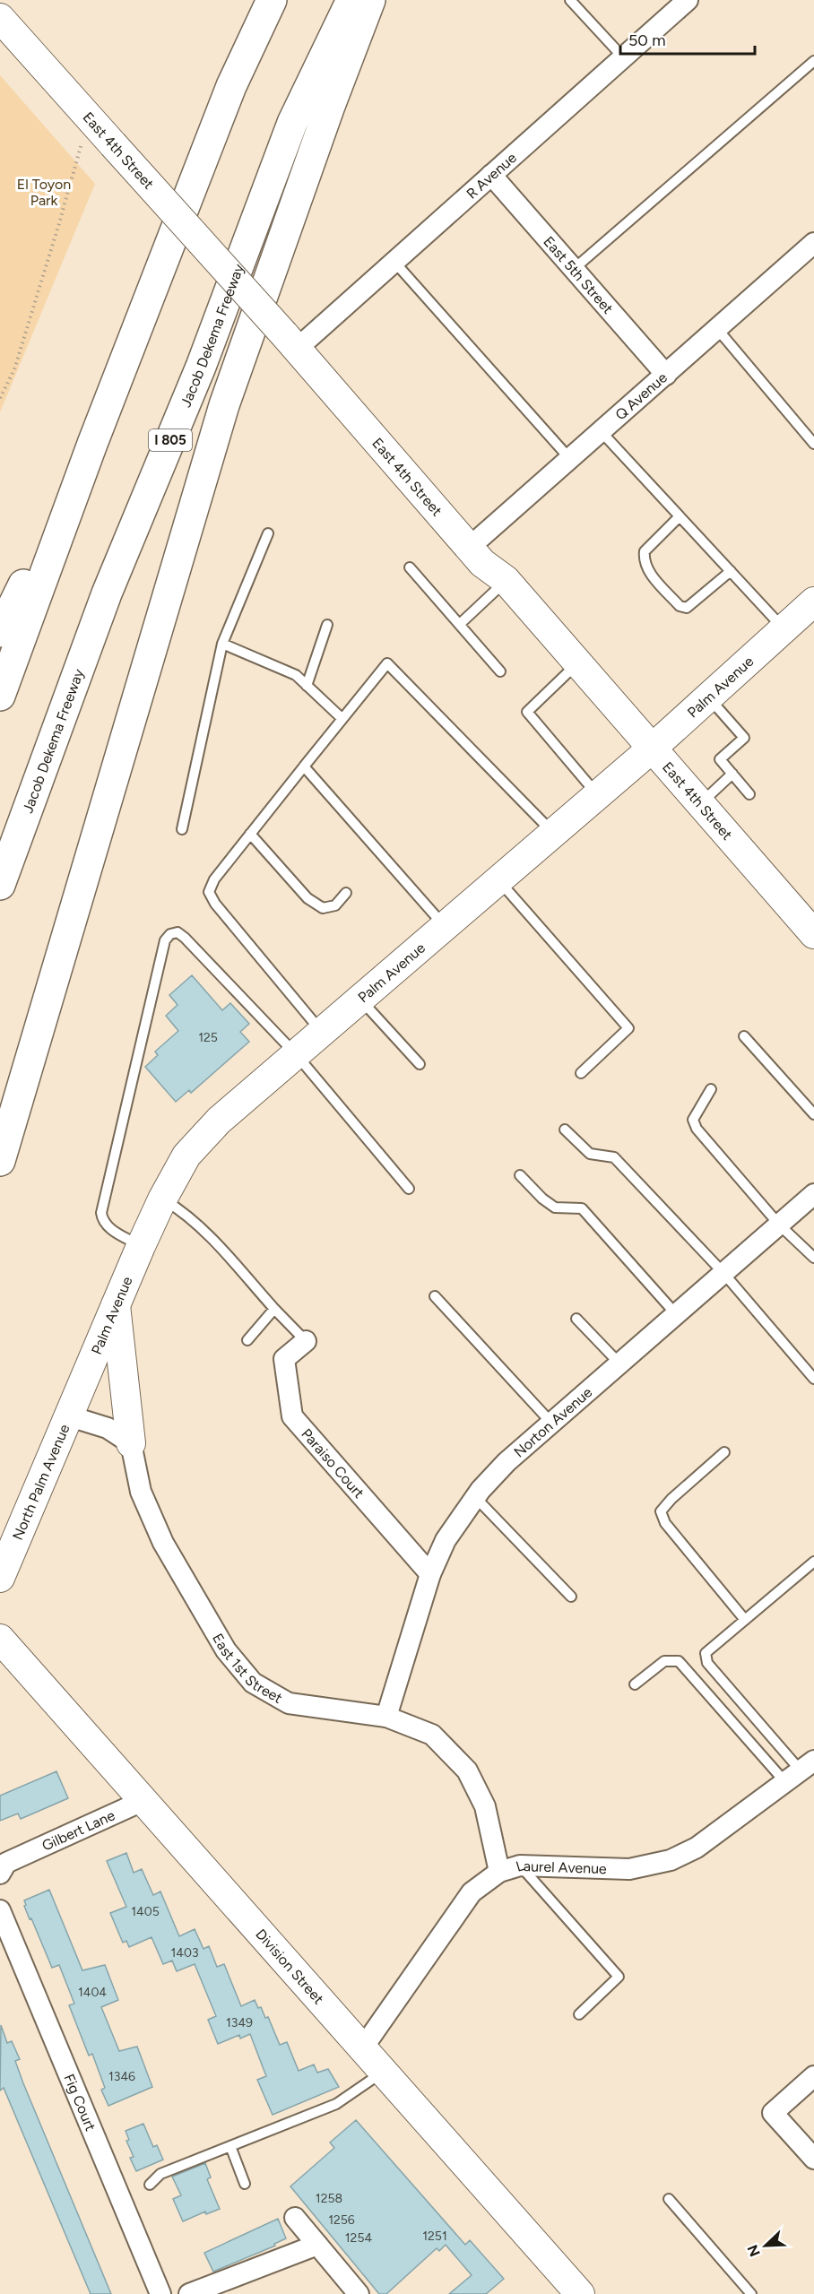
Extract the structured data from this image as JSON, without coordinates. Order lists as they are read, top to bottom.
{
  "streets": {
    "highway": ["Jacob Dekema Freeway", "I 805"],
    "street": [
      "East 4th Street",
      "R Avenue",
      "East 5th Street",
      "Q Avenue",
      "Palm Avenue",
      "Norton Avenue",
      "Paraiso Court",
      "North Palm Avenue",
      "East 1st Street",
      "Gilbert Lane",
      "Laurel Avenue",
      "Division Street",
      "Fig Court"
    ]
  },
  "crossings": [
    ["East 4th Street", "R Avenue"],
    ["East 4th Street", "Q Avenue"],
    ["East 4th Street", "Palm Avenue"],
    ["R Avenue", "East 5th Street"],
    ["East 5th Street", "Q Avenue"],
    ["Palm Avenue", "North Palm Avenue"],
    ["Norton Avenue", "Paraiso Court"],
    ["Norton Avenue", "East 1st Street"],
    ["East 1st Street", "Laurel Avenue"],
    ["Gilbert Lane", "Division Street"],
    ["Laurel Avenue", "Division Street"]
  ],
  "parks": ["El Toyon Park"],
  "house_numbers": [
    "125",
    "1405",
    "1403",
    "1404",
    "1349",
    "1346",
    "1258",
    "1256",
    "1251",
    "1254"
  ],
  "scale_bar": "50 m",
  "north": "bottom left"
}
